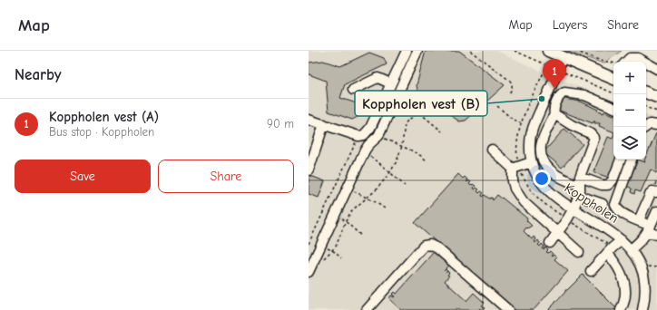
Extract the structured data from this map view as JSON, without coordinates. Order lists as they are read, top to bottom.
{
  "streets": {
    "street": ["Koppholen"]
  },
  "places": ["Koppholen vest (B)"],
  "page": {
    "header": "Map",
    "nav": ["Map", "Layers", "Share"],
    "heading": "Nearby",
    "pins": "1",
    "map_buttons": ["+", "−"],
    "list": [
      {
        "mark": "1",
        "name": "Koppholen vest (A)",
        "note": "Bus stop · Koppholen",
        "value": "90 m"
      }
    ],
    "buttons": ["Save", "Share"]
  }
}
